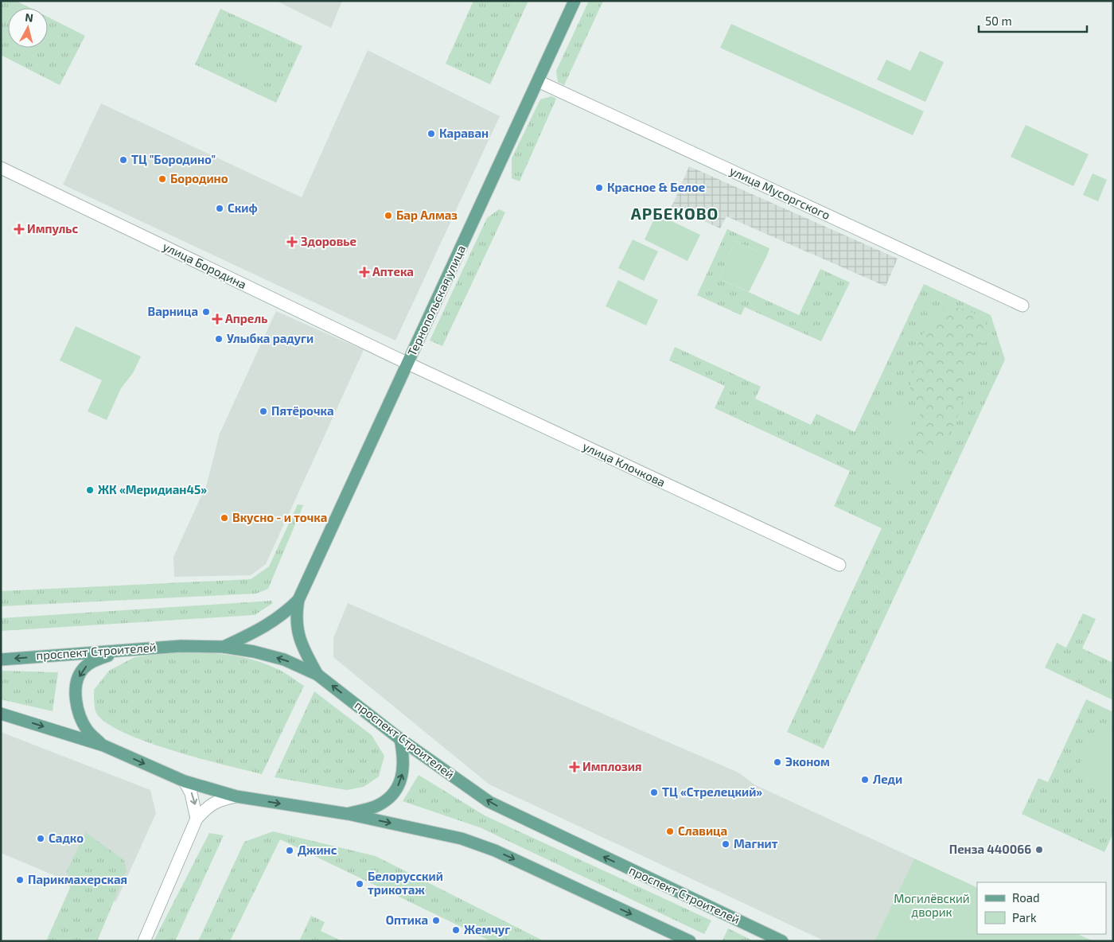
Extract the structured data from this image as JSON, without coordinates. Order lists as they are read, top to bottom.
{
  "streets": {
    "main road": ["Тернопольская улица", "проспект Строителей"],
    "street": ["улица Мусоргского", "улица Бородина", "улица Клочкова"]
  },
  "crossings": [
    ["улица Мусоргского", "Тернопольская улица"],
    ["улица Бородина", "Тернопольская улица"],
    ["улица Бородина", "улица Клочкова"],
    ["Тернопольская улица", "улица Клочкова"],
    ["Тернопольская улица", "проспект Строителей"]
  ],
  "districts": ["АРБЕКОВО"],
  "parks": ["Могилёвский дворик"],
  "places": {
    "other": [
      "Караван",
      "ТЦ \"Бородино\"",
      "Бородино",
      "Красное & Белое",
      "Скиф",
      "Бар Алмаз",
      "Варница",
      "Улыбка радуги",
      "Пятёрочка",
      "ЖК «Меридиан45»",
      "Вкусно - и точка",
      "Эконом",
      "Леди",
      "ТЦ «Стрелецкий»",
      "Славица",
      "Садко",
      "Магнит",
      "Пенза 440066",
      "Джинс",
      "Парикмахерская",
      "Белорусский трикотаж",
      "Оптика",
      "Жемчуг"
    ],
    "health": [
      "Импульс",
      "Здоровье",
      "Аптека",
      "Апрель",
      "Имплозия"
    ]
  },
  "legend": ["Road", "Park"],
  "scale_bar": "50 m",
  "north": "top"
}
